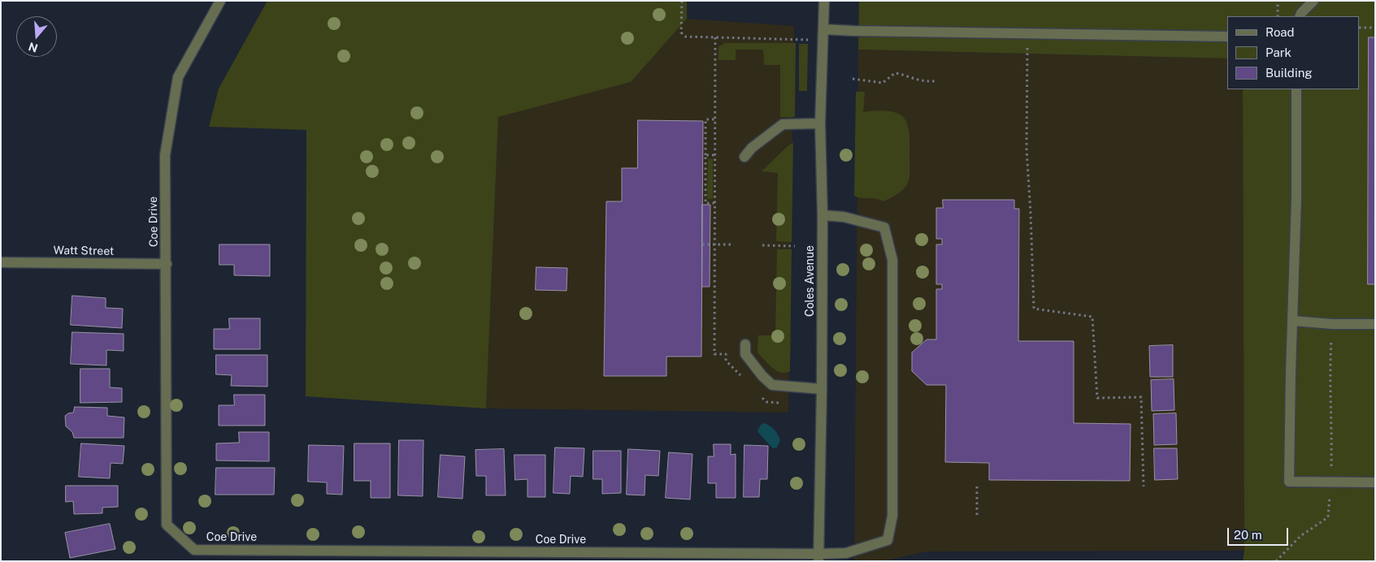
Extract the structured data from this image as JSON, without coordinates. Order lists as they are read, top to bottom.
{
  "streets": {
    "street": ["Coe Drive", "Watt Street", "Coles Avenue"]
  },
  "crossings": [
    ["Coe Drive", "Watt Street"],
    ["Coe Drive", "Coles Avenue"]
  ],
  "legend": ["Road", "Park", "Building"],
  "scale_bar": "20 m",
  "north": "bottom"
}
